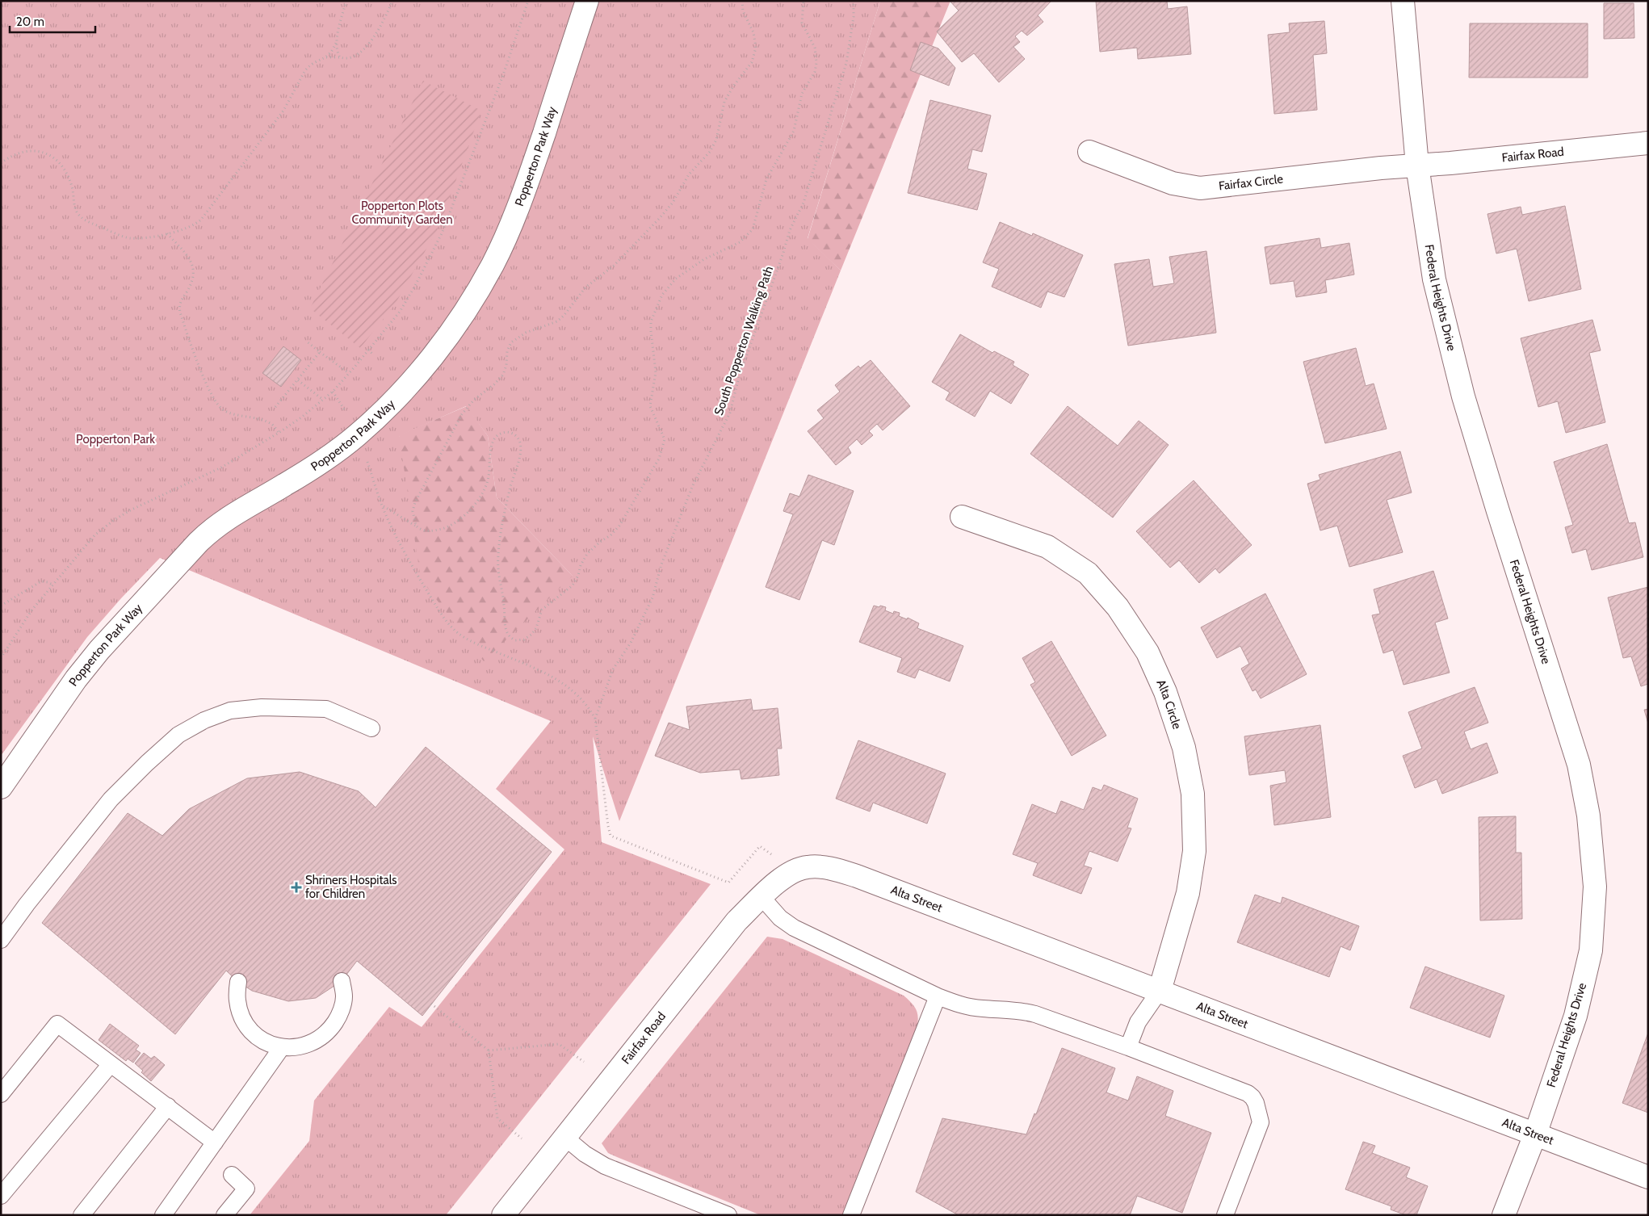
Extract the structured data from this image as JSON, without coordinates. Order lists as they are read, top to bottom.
{
  "streets": {
    "street": [
      "Fairfax Road",
      "Popperton Park Way",
      "Fairfax Circle",
      "Federal Heights Drive",
      "Alta Circle",
      "Alta Street"
    ],
    "path": ["South Popperton Walking Path"]
  },
  "crossings": [
    ["Fairfax Road", "Fairfax Circle"],
    ["Fairfax Road", "Federal Heights Drive"],
    ["Fairfax Road", "Alta Street"],
    ["Fairfax Circle", "Federal Heights Drive"],
    ["Federal Heights Drive", "Alta Street"],
    ["Alta Circle", "Alta Street"]
  ],
  "parks": ["Popperton Plots Community Garden", "Popperton Park"],
  "places": {
    "health": ["Shriners Hospitals for Children"]
  },
  "scale_bar": "20 m"
}
